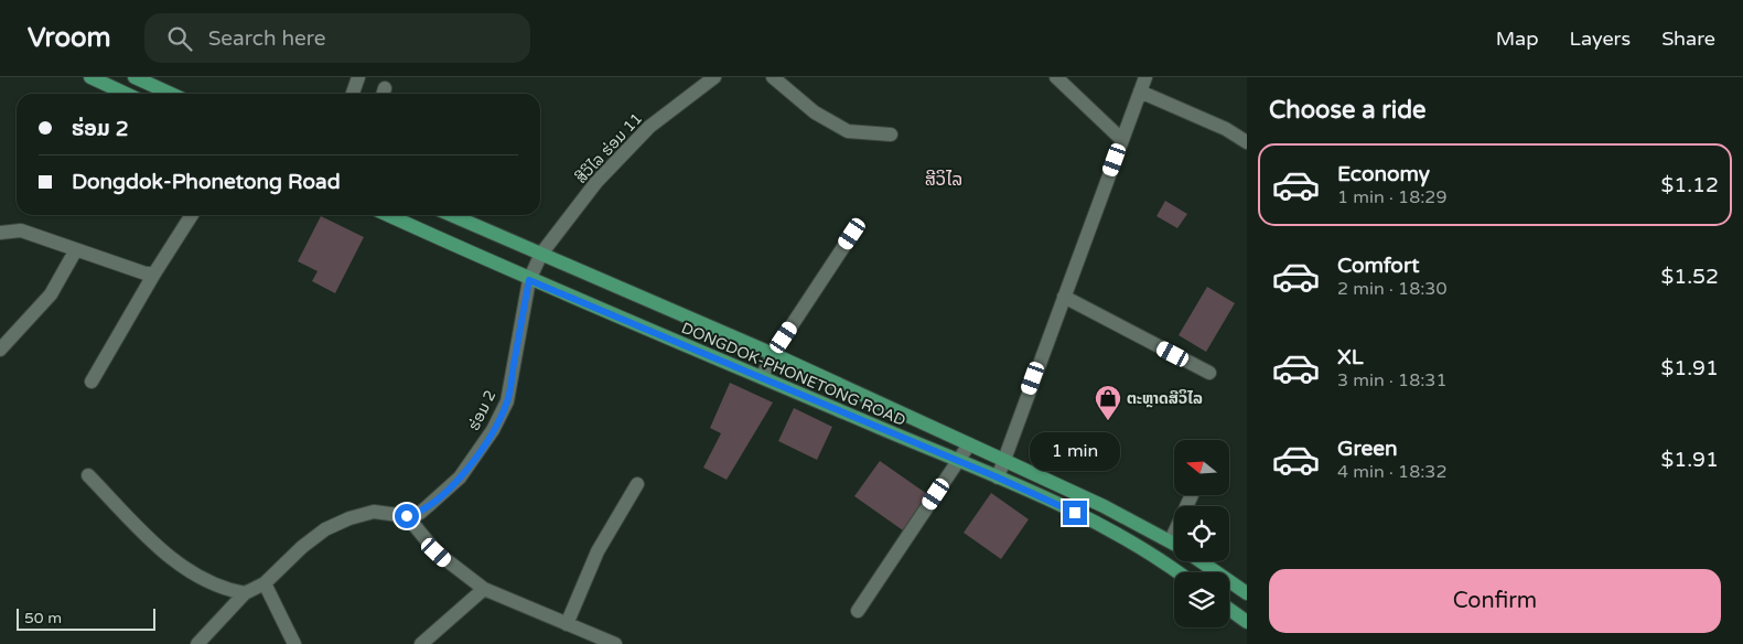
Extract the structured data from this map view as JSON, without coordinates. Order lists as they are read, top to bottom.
{
  "streets": {
    "main road": ["DONGDOK-PHONETONG ROAD"],
    "street": ["ສີວິໄລ ຮ່ອມ 11", "ຮ່ອມ 2"]
  },
  "crossings": [
    ["ສີວິໄລ ຮ່ອມ 11", "DONGDOK-PHONETONG ROAD"],
    ["ສີວິໄລ ຮ່ອມ 11", "ຮ່ອມ 2"],
    ["DONGDOK-PHONETONG ROAD", "ຮ່ອມ 2"]
  ],
  "districts": ["ສີວິໄລ"],
  "places": {
    "shop": ["ຕະຫຼາດສີວິໄລ"]
  },
  "scale_bar": "50 m",
  "north": "left",
  "page": {
    "header": "Vroom",
    "search": "Search here",
    "nav": ["Map", "Layers", "Share"],
    "heading": "Choose a ride",
    "banner": ["ຮ່ອມ 2", "Dongdok-Phonetong Road"],
    "list": [
      {
        "name": "Economy",
        "note": "1 min · 18:29",
        "value": "$1.12"
      },
      {
        "name": "Comfort",
        "note": "2 min · 18:30",
        "value": "$1.52"
      },
      {
        "name": "XL",
        "note": "3 min · 18:31",
        "value": "$1.91"
      },
      {
        "name": "Green",
        "note": "4 min · 18:32",
        "value": "$1.91"
      }
    ],
    "bubble": "1 min",
    "buttons": "Confirm",
    "scale": "50 m"
  }
}
